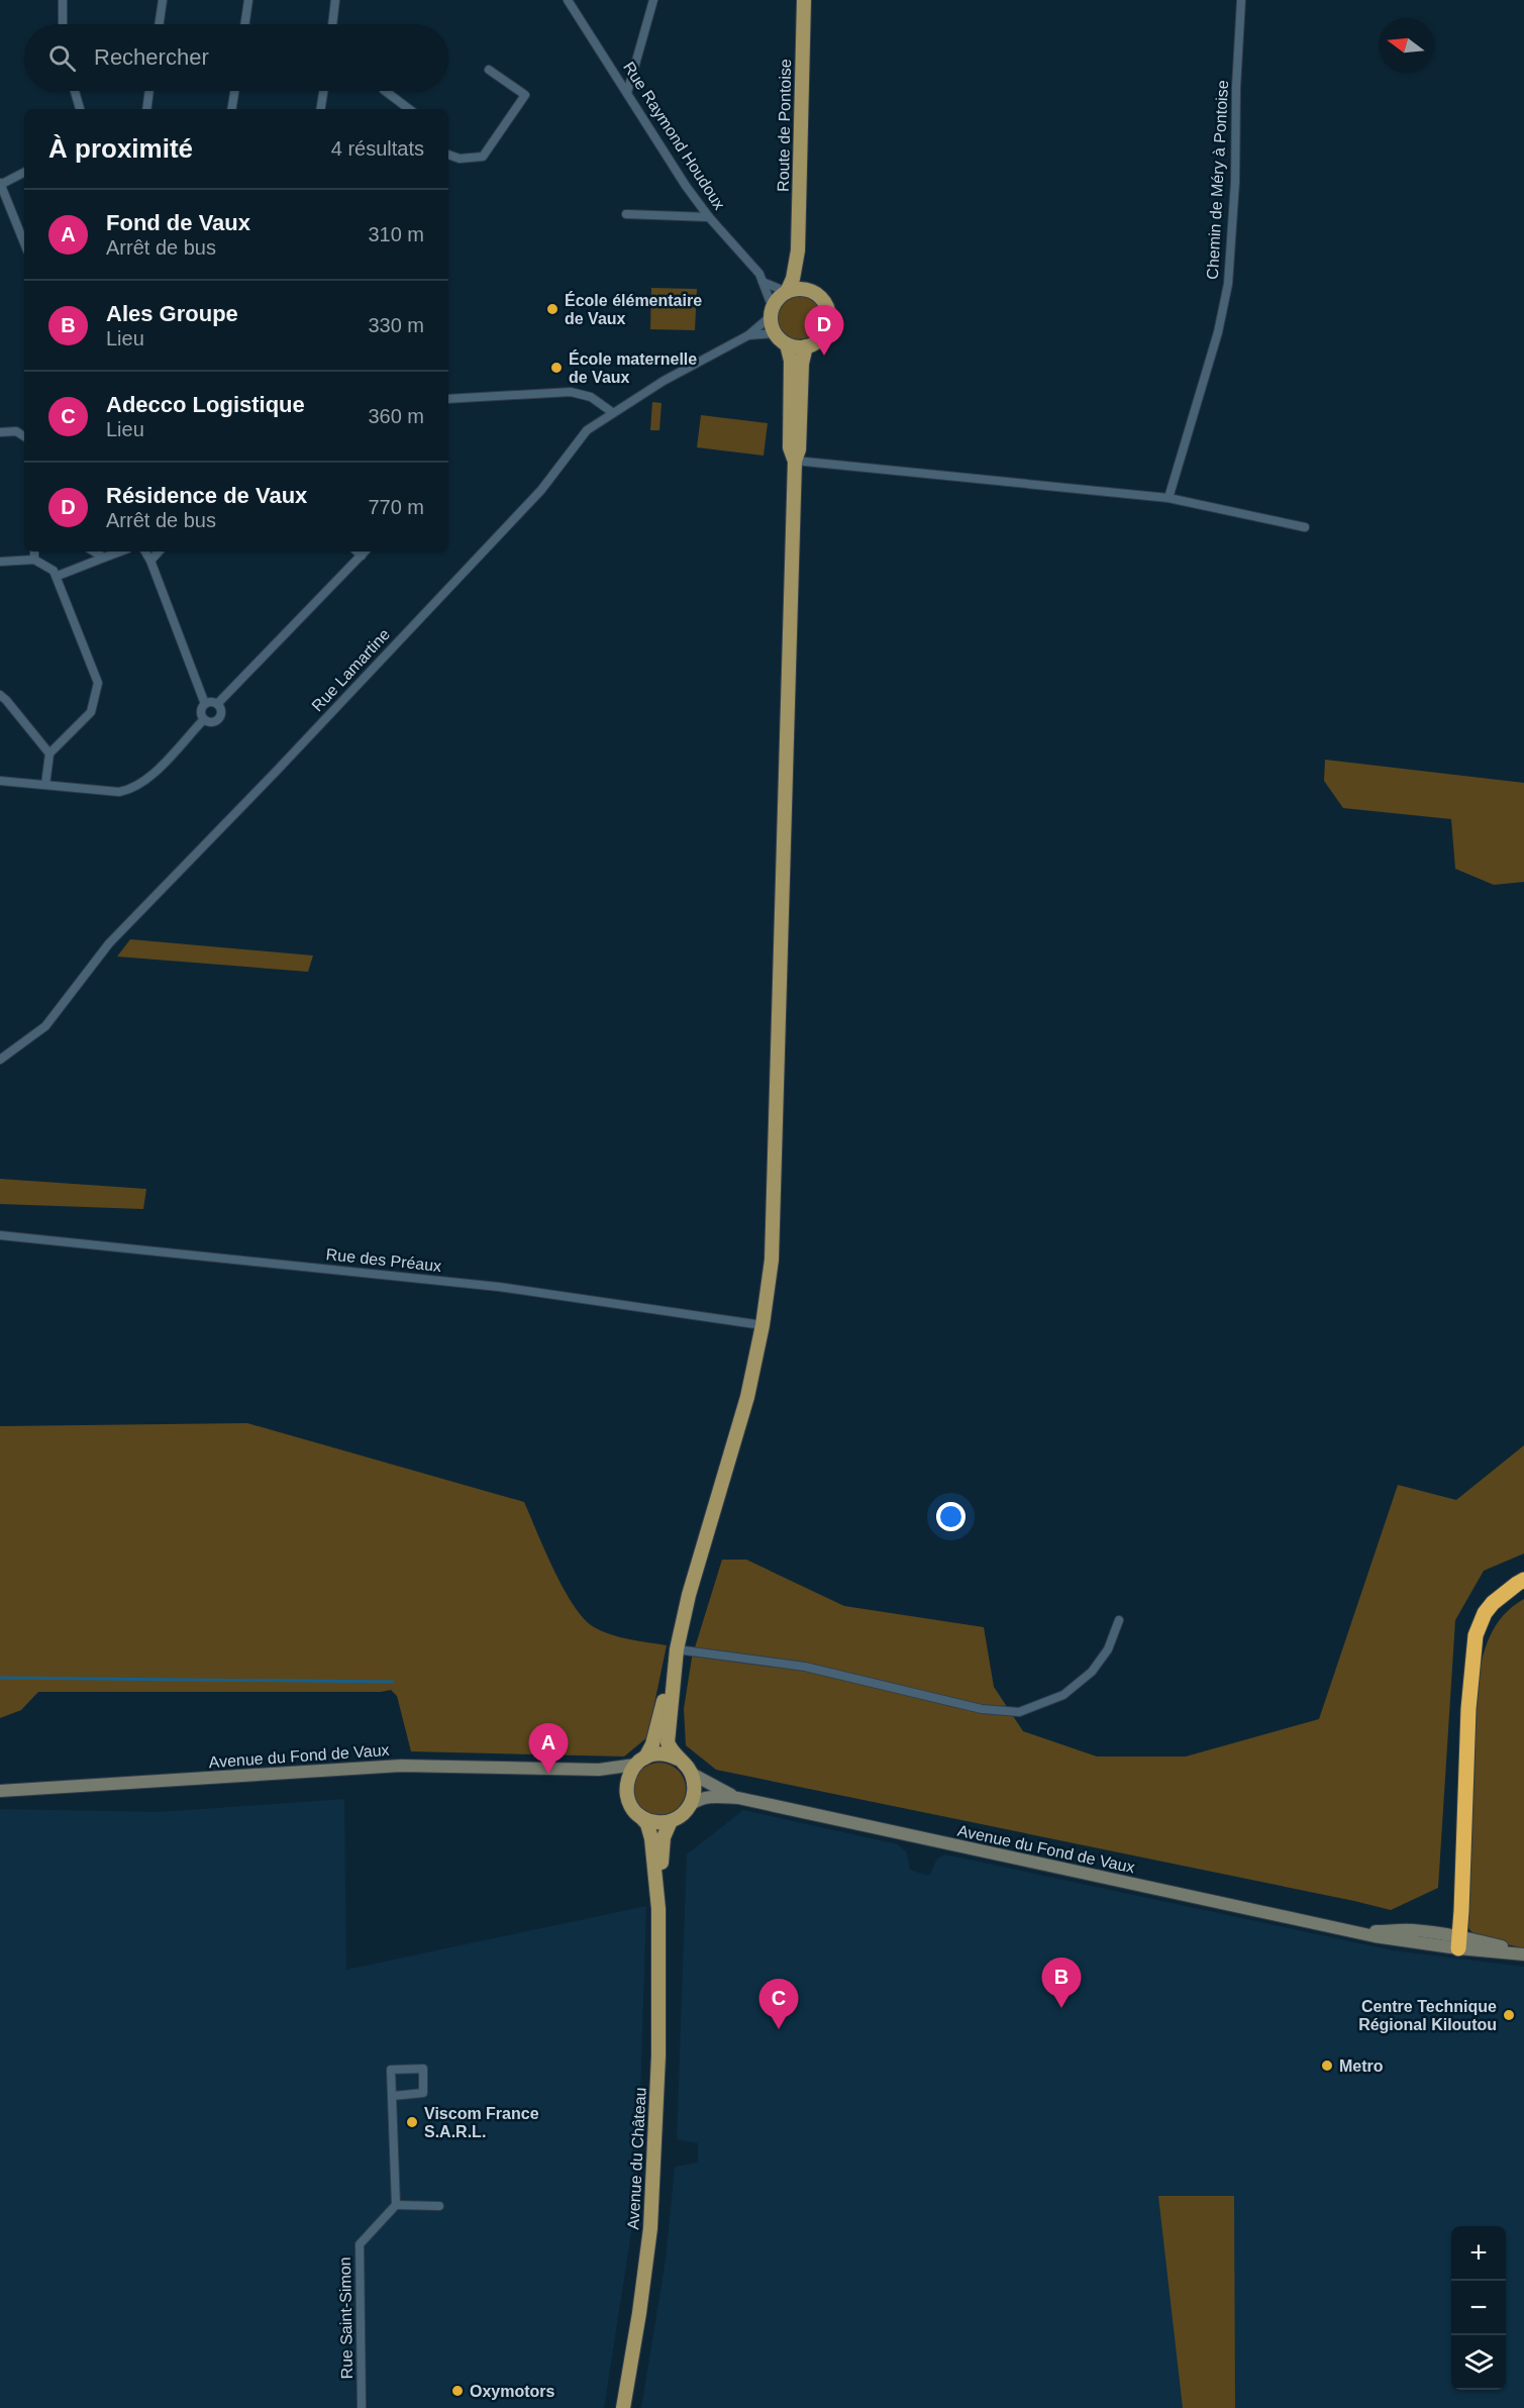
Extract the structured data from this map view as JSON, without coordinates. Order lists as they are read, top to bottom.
{
  "streets": {
    "main road": ["Route de Pontoise", "Avenue du Château"],
    "street": [
      "Rue Raymond Houdoux",
      "Chemin de Méry à Pontoise",
      "Rue Lamartine",
      "Rue des Préaux",
      "Avenue du Fond de Vaux",
      "Rue Saint-Simon"
    ]
  },
  "crossings": [
    ["Route de Pontoise", "Rue Raymond Houdoux"],
    ["Route de Pontoise", "Rue Lamartine"],
    ["Rue Raymond Houdoux", "Rue Lamartine"],
    ["Avenue du Fond de Vaux", "Avenue du Château"]
  ],
  "places": [
    "École élémentaire de Vaux",
    "École maternelle de Vaux",
    "Centre Technique Régional Kiloutou",
    "Metro",
    "Viscom France S.A.R.L.",
    "Oxymotors"
  ],
  "north": "left",
  "page": {
    "search": "Rechercher",
    "heading": ["À proximité", "4 résultats"],
    "list": [
      {
        "mark": "A",
        "name": "Fond de Vaux",
        "note": "Arrêt de bus",
        "value": "310 m"
      },
      {
        "mark": "B",
        "name": "Ales Groupe",
        "note": "Lieu",
        "value": "330 m"
      },
      {
        "mark": "C",
        "name": "Adecco Logistique",
        "note": "Lieu",
        "value": "360 m"
      },
      {
        "mark": "D",
        "name": "Résidence de Vaux",
        "note": "Arrêt de bus",
        "value": "770 m"
      }
    ],
    "pins": [
      "D",
      "A",
      "B",
      "C"
    ],
    "map_buttons": ["+", "−"]
  }
}
